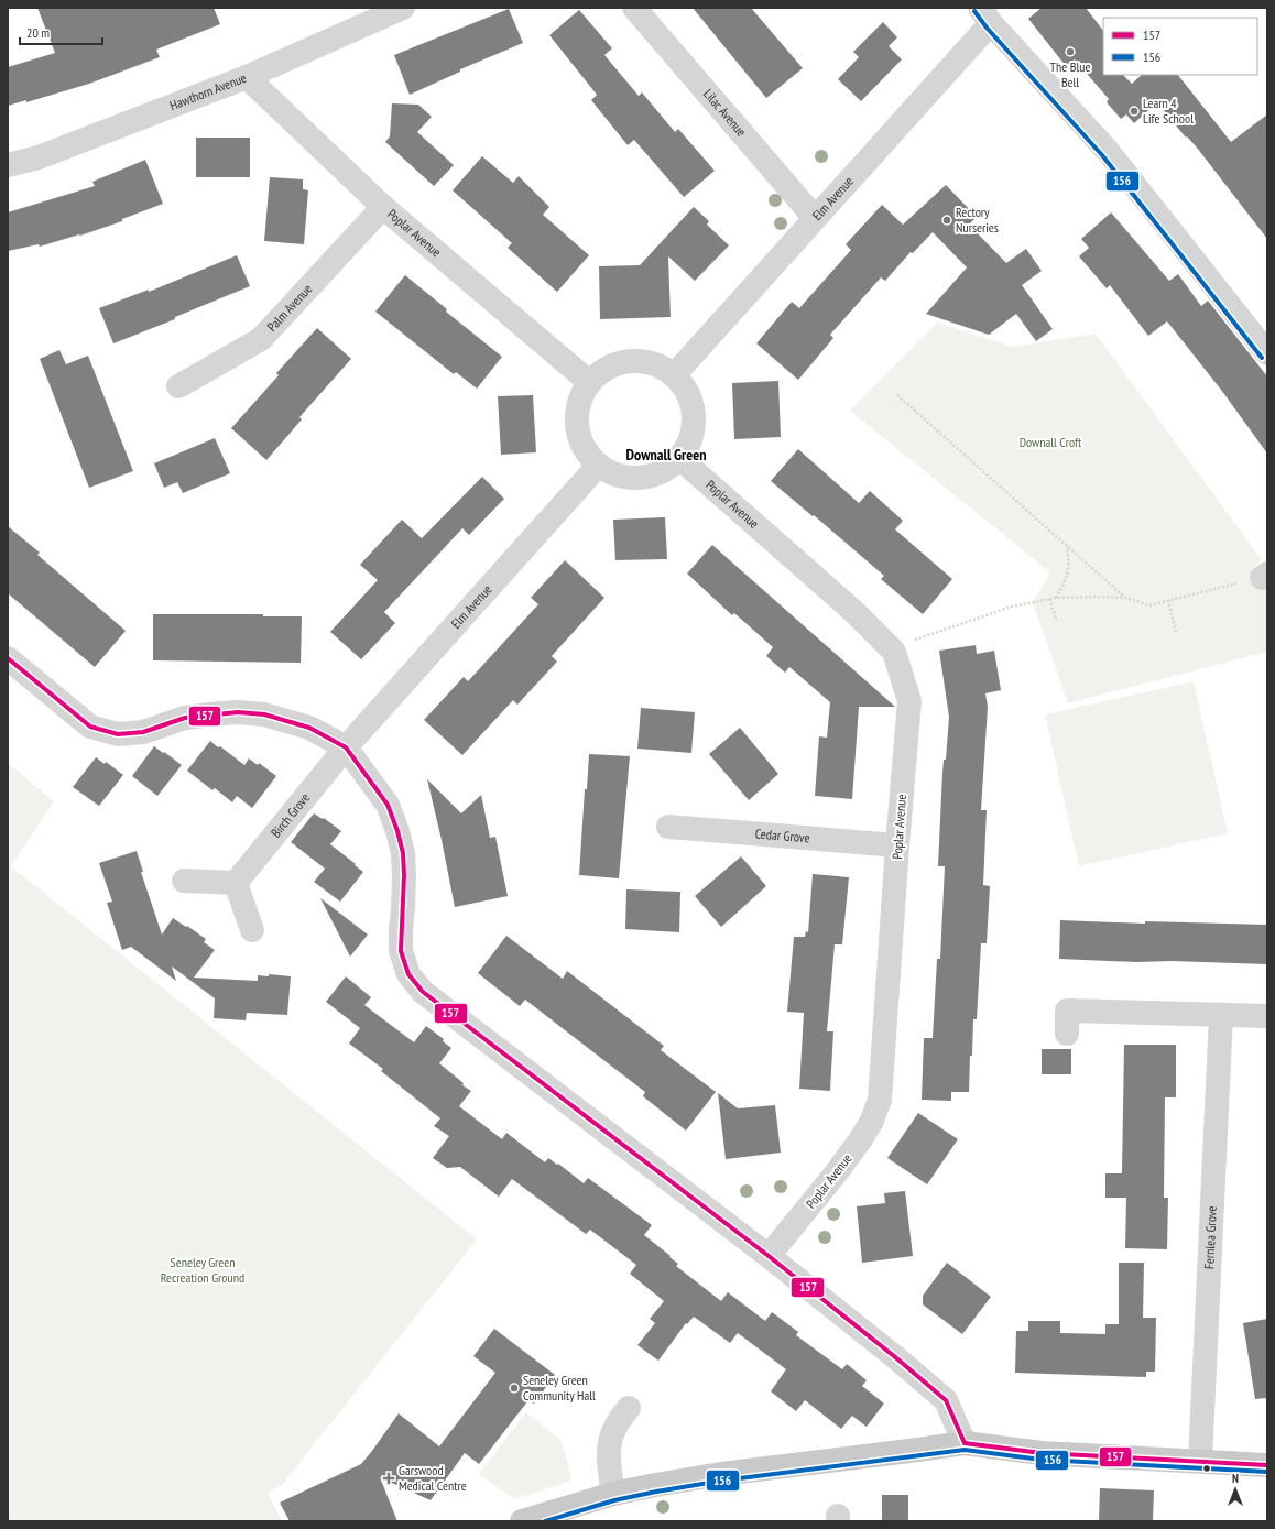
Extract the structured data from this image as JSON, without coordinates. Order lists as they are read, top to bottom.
{
  "streets": {
    "street": [
      "Hawthorn Avenue",
      "Lilac Avenue",
      "Elm Avenue",
      "Poplar Avenue",
      "Palm Avenue",
      "Birch Grove",
      "Cedar Grove",
      "Fernlea Grove"
    ]
  },
  "crossings": [
    ["Hawthorn Avenue", "Poplar Avenue"],
    ["Lilac Avenue", "Elm Avenue"],
    ["Elm Avenue", "Poplar Avenue"],
    ["Elm Avenue", "Birch Grove"],
    ["Poplar Avenue", "Palm Avenue"],
    ["Poplar Avenue", "Cedar Grove"]
  ],
  "districts": ["Downall Green"],
  "parks": ["Downall Croft", "Seneley Green Recreation Ground"],
  "places": {
    "other": [
      "The Blue Bell",
      "Learn 4 Life School",
      "Rectory Nurseries",
      "Seneley Green Community Hall"
    ],
    "health": ["Garswood Medical Centre"]
  },
  "lines": ["transit line 156", "transit line 157"],
  "legend": ["157", "156"],
  "scale_bar": "20 m",
  "north": "top"
}
